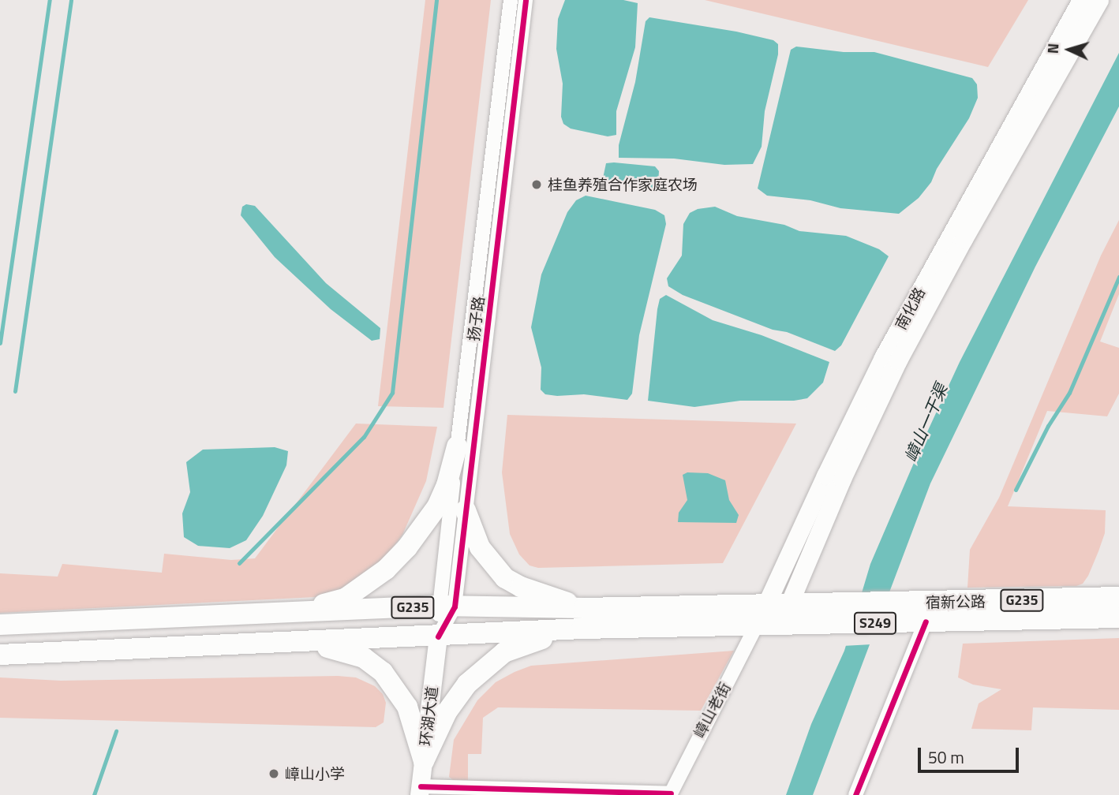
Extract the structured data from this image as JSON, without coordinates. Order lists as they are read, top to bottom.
{
  "streets": {
    "highway": ["G235", "宿新公路", "S249"],
    "main road": ["南化路", "环湖大道"],
    "street": ["扬子路", "嶂山老街"]
  },
  "crossings": [
    ["南化路", "G235"],
    ["南化路", "嶂山老街"],
    ["扬子路", "G235"],
    ["扬子路", "环湖大道"],
    ["G235", "宿新公路"],
    ["G235", "嶂山老街"],
    ["G235", "环湖大道"]
  ],
  "water": ["嶂山一干渠"],
  "places": ["桂鱼养殖合作家庭农场", "嶂山小学"],
  "scale_bar": "50 m",
  "north": "left"
}
